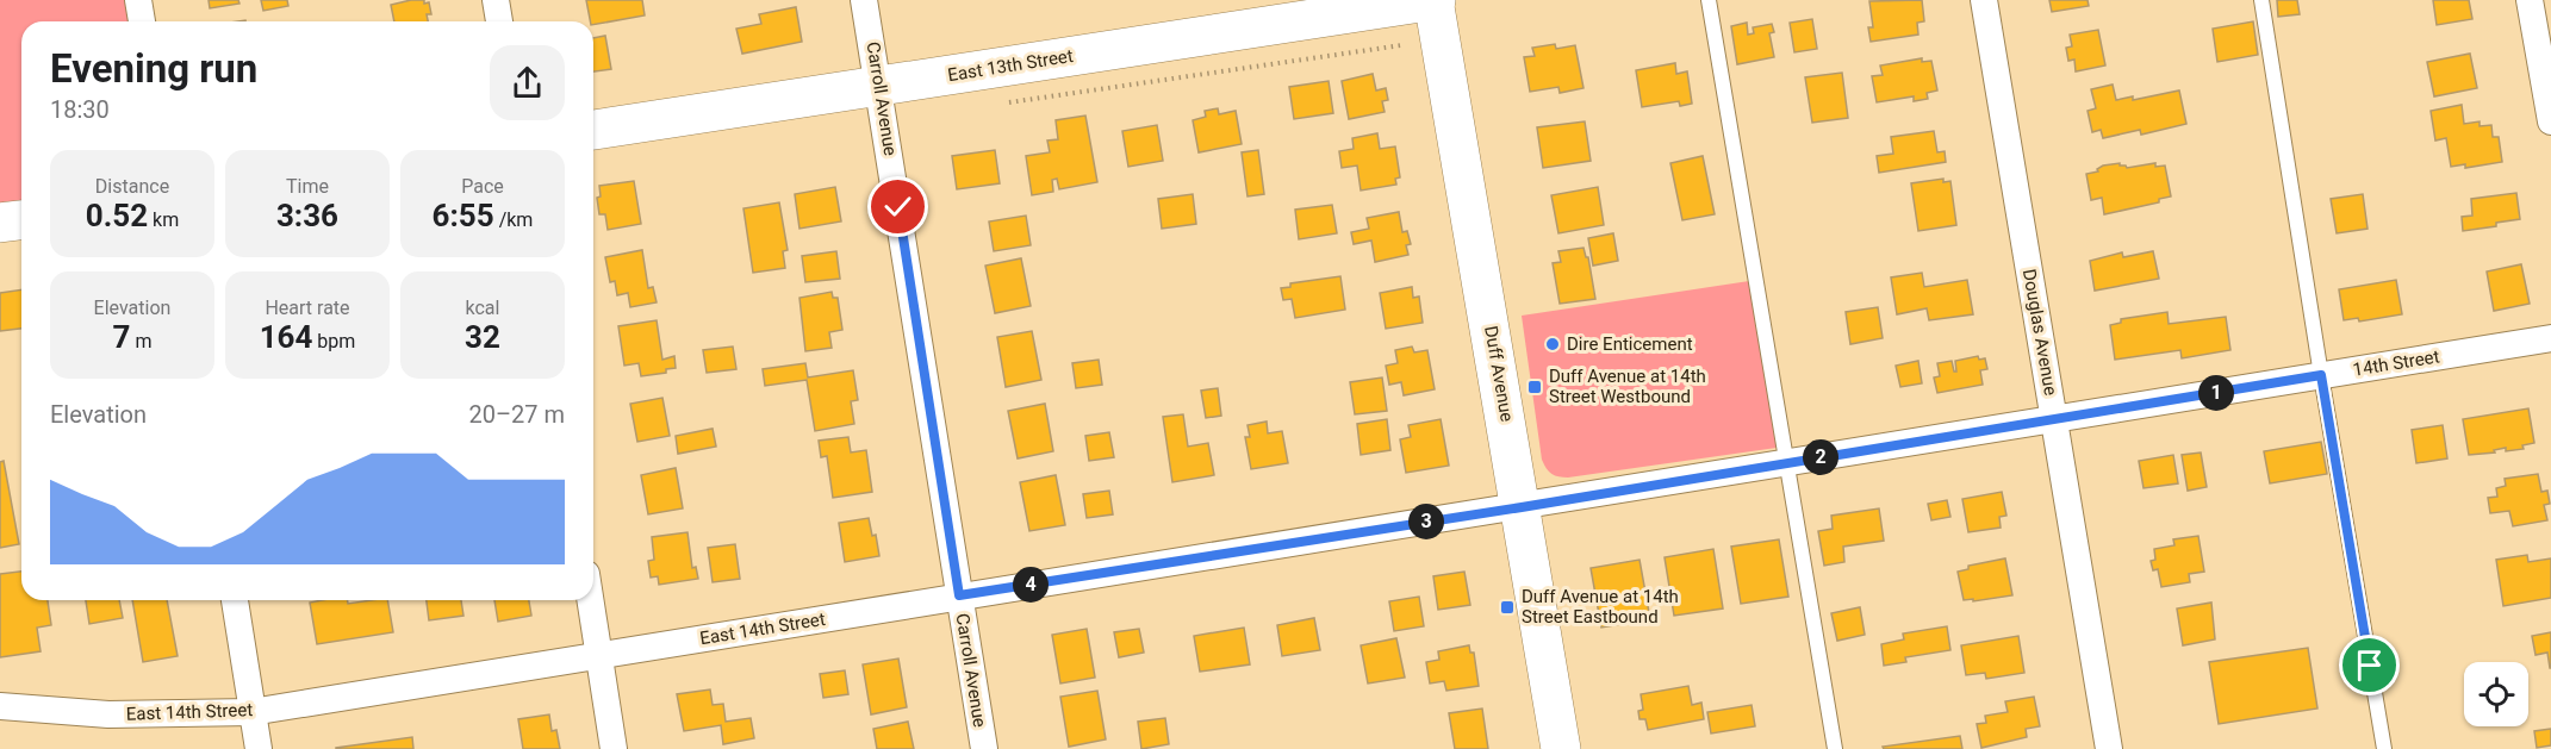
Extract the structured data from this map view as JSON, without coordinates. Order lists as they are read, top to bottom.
{
  "streets": {
    "main road": ["East 13th Street", "Duff Avenue"],
    "street": [
      "Carroll Avenue",
      "Douglas Avenue",
      "14th Street",
      "East 14th Street"
    ]
  },
  "crossings": [
    ["East 13th Street", "Carroll Avenue"],
    ["East 13th Street", "Duff Avenue"],
    ["Carroll Avenue", "East 14th Street"],
    ["Douglas Avenue", "14th Street"],
    ["14th Street", "Duff Avenue"],
    ["14th Street", "East 14th Street"],
    ["Duff Avenue", "East 14th Street"]
  ],
  "places": {
    "other": ["Dire Enticement"],
    "transit": ["Duff Avenue at 14th Street Westbound", "Duff Avenue at 14th Street Eastbound"]
  },
  "page": {
    "heading": ["Evening run", "18:30"],
    "stats": [
      ["Distance", "0.52 km"],
      ["Time", "3:36"],
      ["Pace", "6:55 /km"],
      ["Elevation", "7 m"],
      ["Heart rate", "164 bpm"],
      ["kcal", "32"]
    ],
    "pins": [
      "1",
      "2",
      "3",
      "4"
    ],
    "chart": ["Elevation", "20–27 m"]
  }
}
